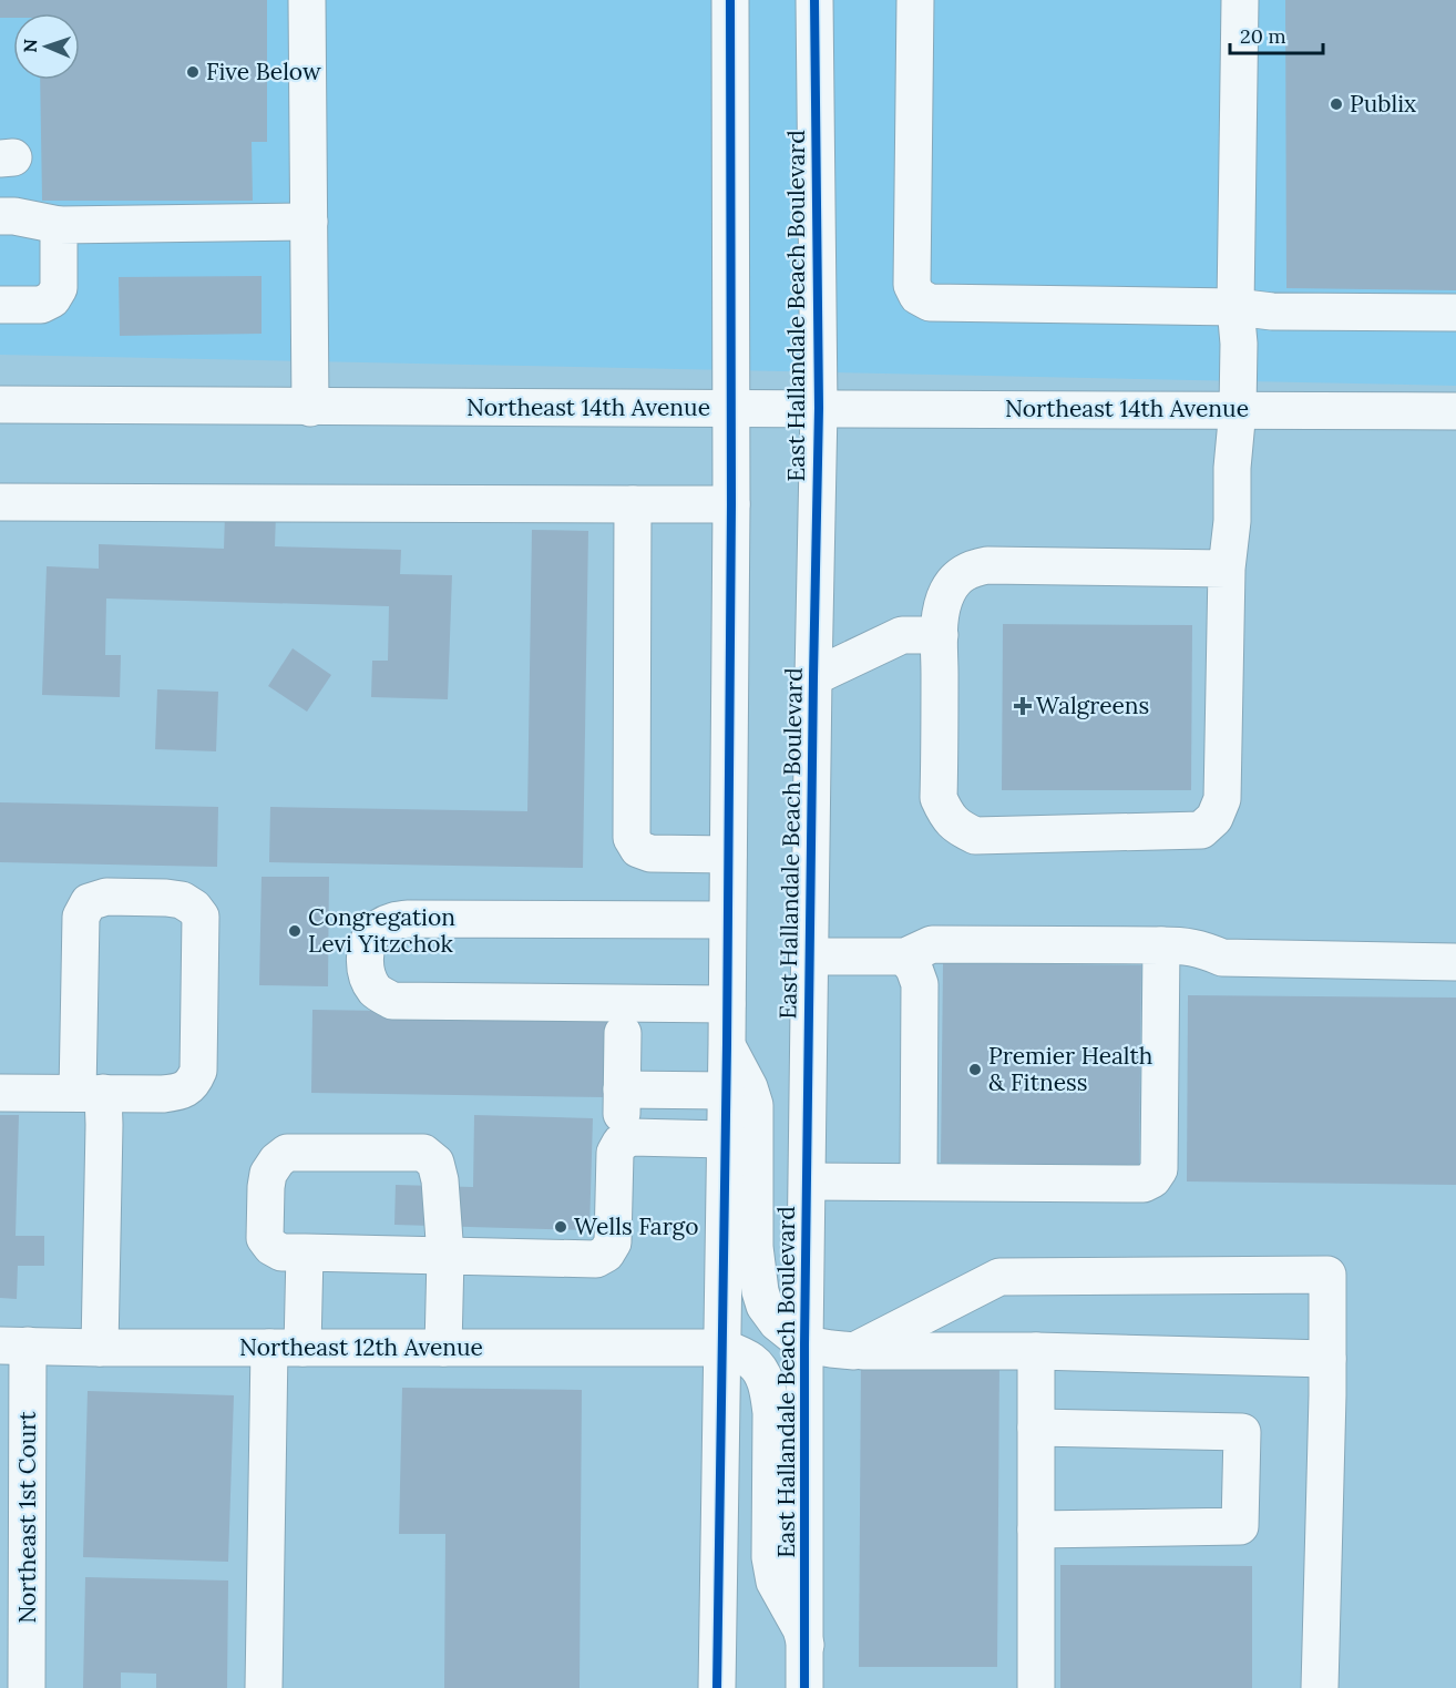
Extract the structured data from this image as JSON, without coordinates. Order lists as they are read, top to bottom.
{
  "streets": {
    "main road": [
      "East Hallandale Beach Boulevard",
      "Northeast 14th Avenue",
      "Northeast 12th Avenue",
      "Northeast 1st Court"
    ]
  },
  "crossings": [
    ["East Hallandale Beach Boulevard", "Northeast 14th Avenue"],
    ["Northeast 12th Avenue", "Northeast 1st Court"]
  ],
  "places": {
    "other": [
      "Five Below",
      "Publix",
      "Congregation Levi Yitzchok",
      "Premier Health & Fitness",
      "Wells Fargo"
    ],
    "health": ["Walgreens"]
  },
  "scale_bar": "20 m",
  "north": "left"
}
